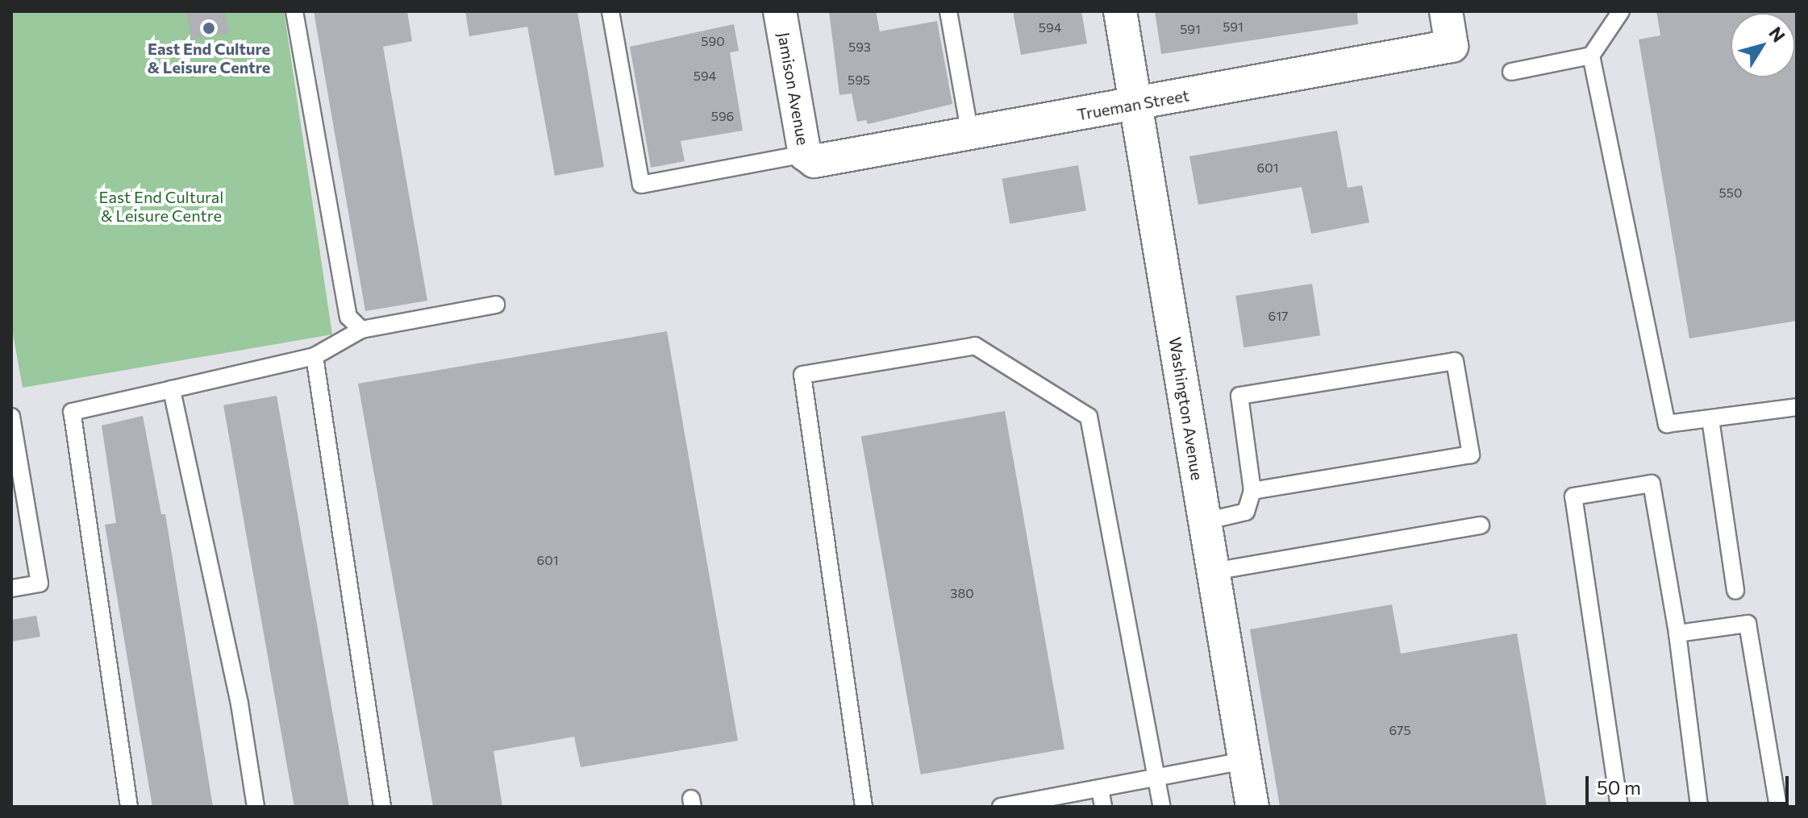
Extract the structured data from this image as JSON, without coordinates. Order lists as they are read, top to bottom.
{
  "streets": {
    "street": ["Jamison Avenue", "Trueman Street", "Washington Avenue"]
  },
  "crossings": [
    ["Jamison Avenue", "Trueman Street"],
    ["Trueman Street", "Washington Avenue"]
  ],
  "parks": ["East End Cultural & Leisure Centre"],
  "places": ["East End Culture & Leisure Centre"],
  "house_numbers": [
    "591",
    "594",
    "591",
    "590",
    "593",
    "594",
    "595",
    "596",
    "601",
    "550",
    "617",
    "601",
    "380",
    "675"
  ],
  "scale_bar": "50 m",
  "north": "top right"
}
